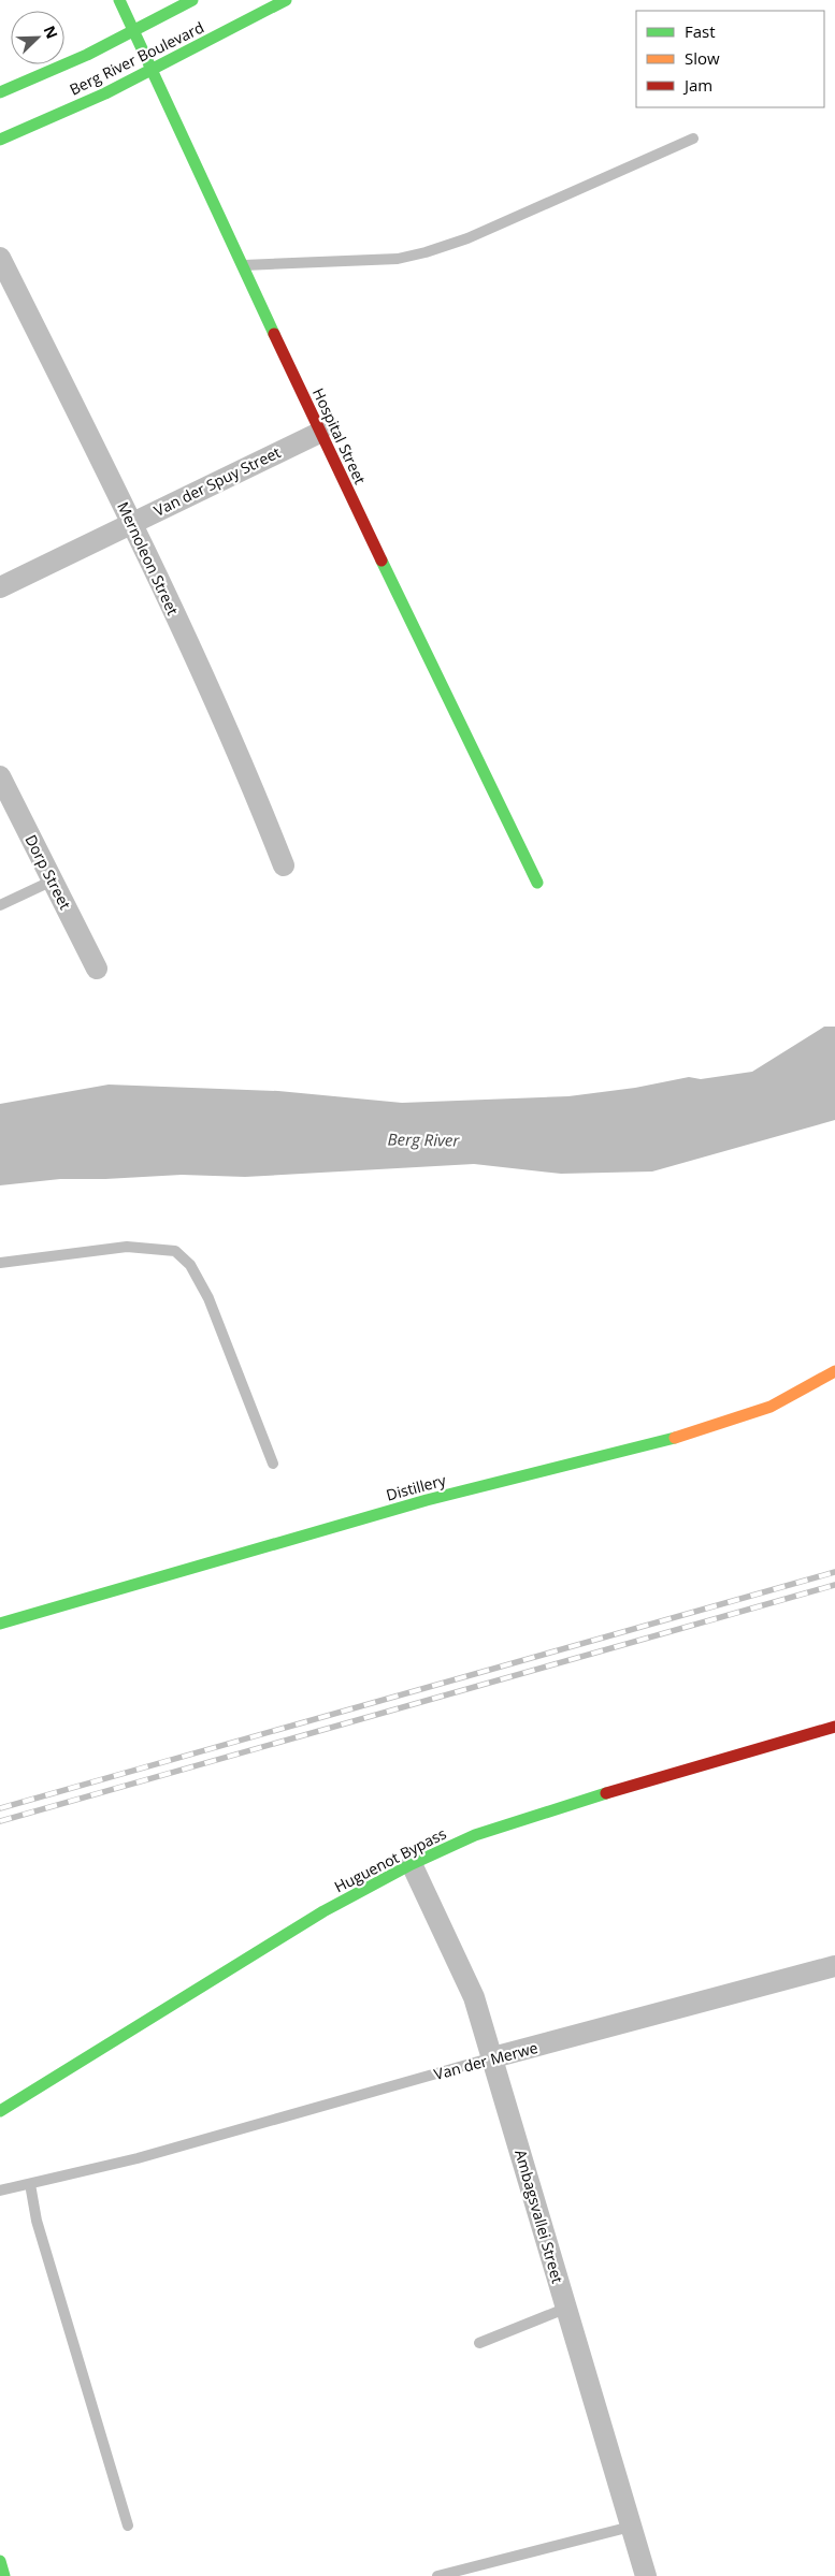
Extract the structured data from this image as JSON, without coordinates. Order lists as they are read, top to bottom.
{
  "streets": {
    "street": [
      "Berg River Boulevard",
      "Hospital Street",
      "Van der Spuy Street",
      "Mernoleon Street",
      "Dorp Street",
      "Distillery",
      "Huguenot Bypass",
      "Van der Merwe",
      "Ambagsvallei Street"
    ]
  },
  "crossings": [
    ["Berg River Boulevard", "Hospital Street"],
    ["Hospital Street", "Van der Spuy Street"],
    ["Van der Spuy Street", "Mernoleon Street"],
    ["Huguenot Bypass", "Ambagsvallei Street"],
    ["Van der Merwe", "Ambagsvallei Street"]
  ],
  "water": ["Berg River"],
  "legend": ["Fast", "Slow", "Jam"],
  "north": "top right"
}
